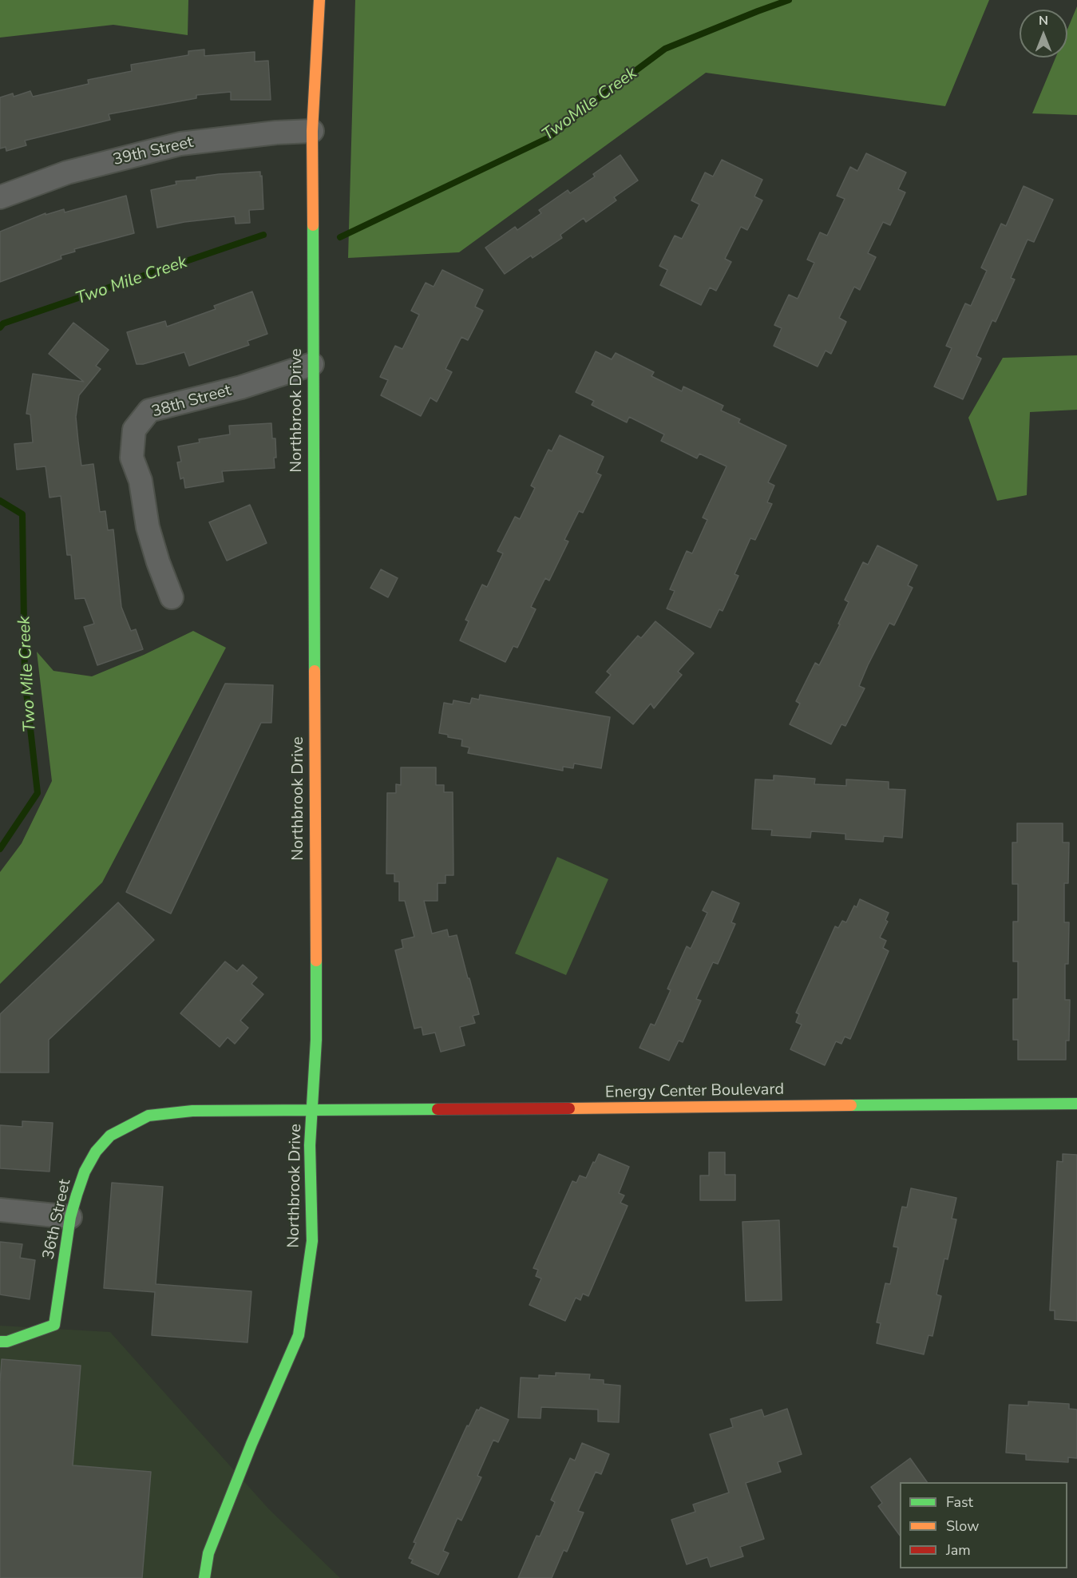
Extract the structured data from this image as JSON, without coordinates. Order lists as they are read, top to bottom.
{
  "streets": {
    "street": [
      "39th Street",
      "38th Street",
      "Northbrook Drive",
      "Energy Center Boulevard",
      "36th Street"
    ]
  },
  "crossings": [
    ["39th Street", "Northbrook Drive"],
    ["38th Street", "Northbrook Drive"],
    ["Northbrook Drive", "Energy Center Boulevard"],
    ["Northbrook Drive", "36th Street"],
    ["Energy Center Boulevard", "36th Street"]
  ],
  "water": ["TwoMile Creek", "Two Mile Creek"],
  "legend": ["Fast", "Slow", "Jam"],
  "north": "top"
}
